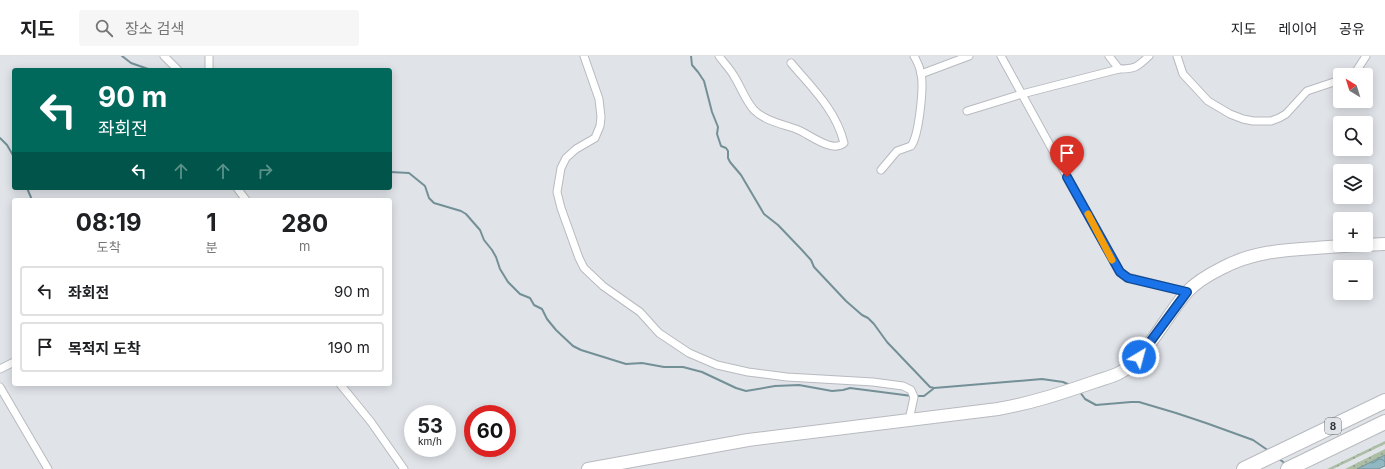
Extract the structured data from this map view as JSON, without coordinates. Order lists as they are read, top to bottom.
{
  "streets": {
    "highway": ["8"]
  },
  "north": "top left",
  "page": {
    "header": "지도",
    "search": "장소 검색",
    "nav": ["지도", "레이어", "공유"],
    "map_buttons": ["+", "−"],
    "turn": ["90 m", "좌회전"],
    "eta": [
      "08:19",
      "도착",
      "1",
      "분",
      "280",
      "m"
    ],
    "list": [
      {
        "name": "좌회전",
        "value": "90 m"
      },
      {
        "name": "목적지 도착",
        "value": "190 m"
      }
    ],
    "speed": "53 km/h",
    "limit": "60"
  }
}
